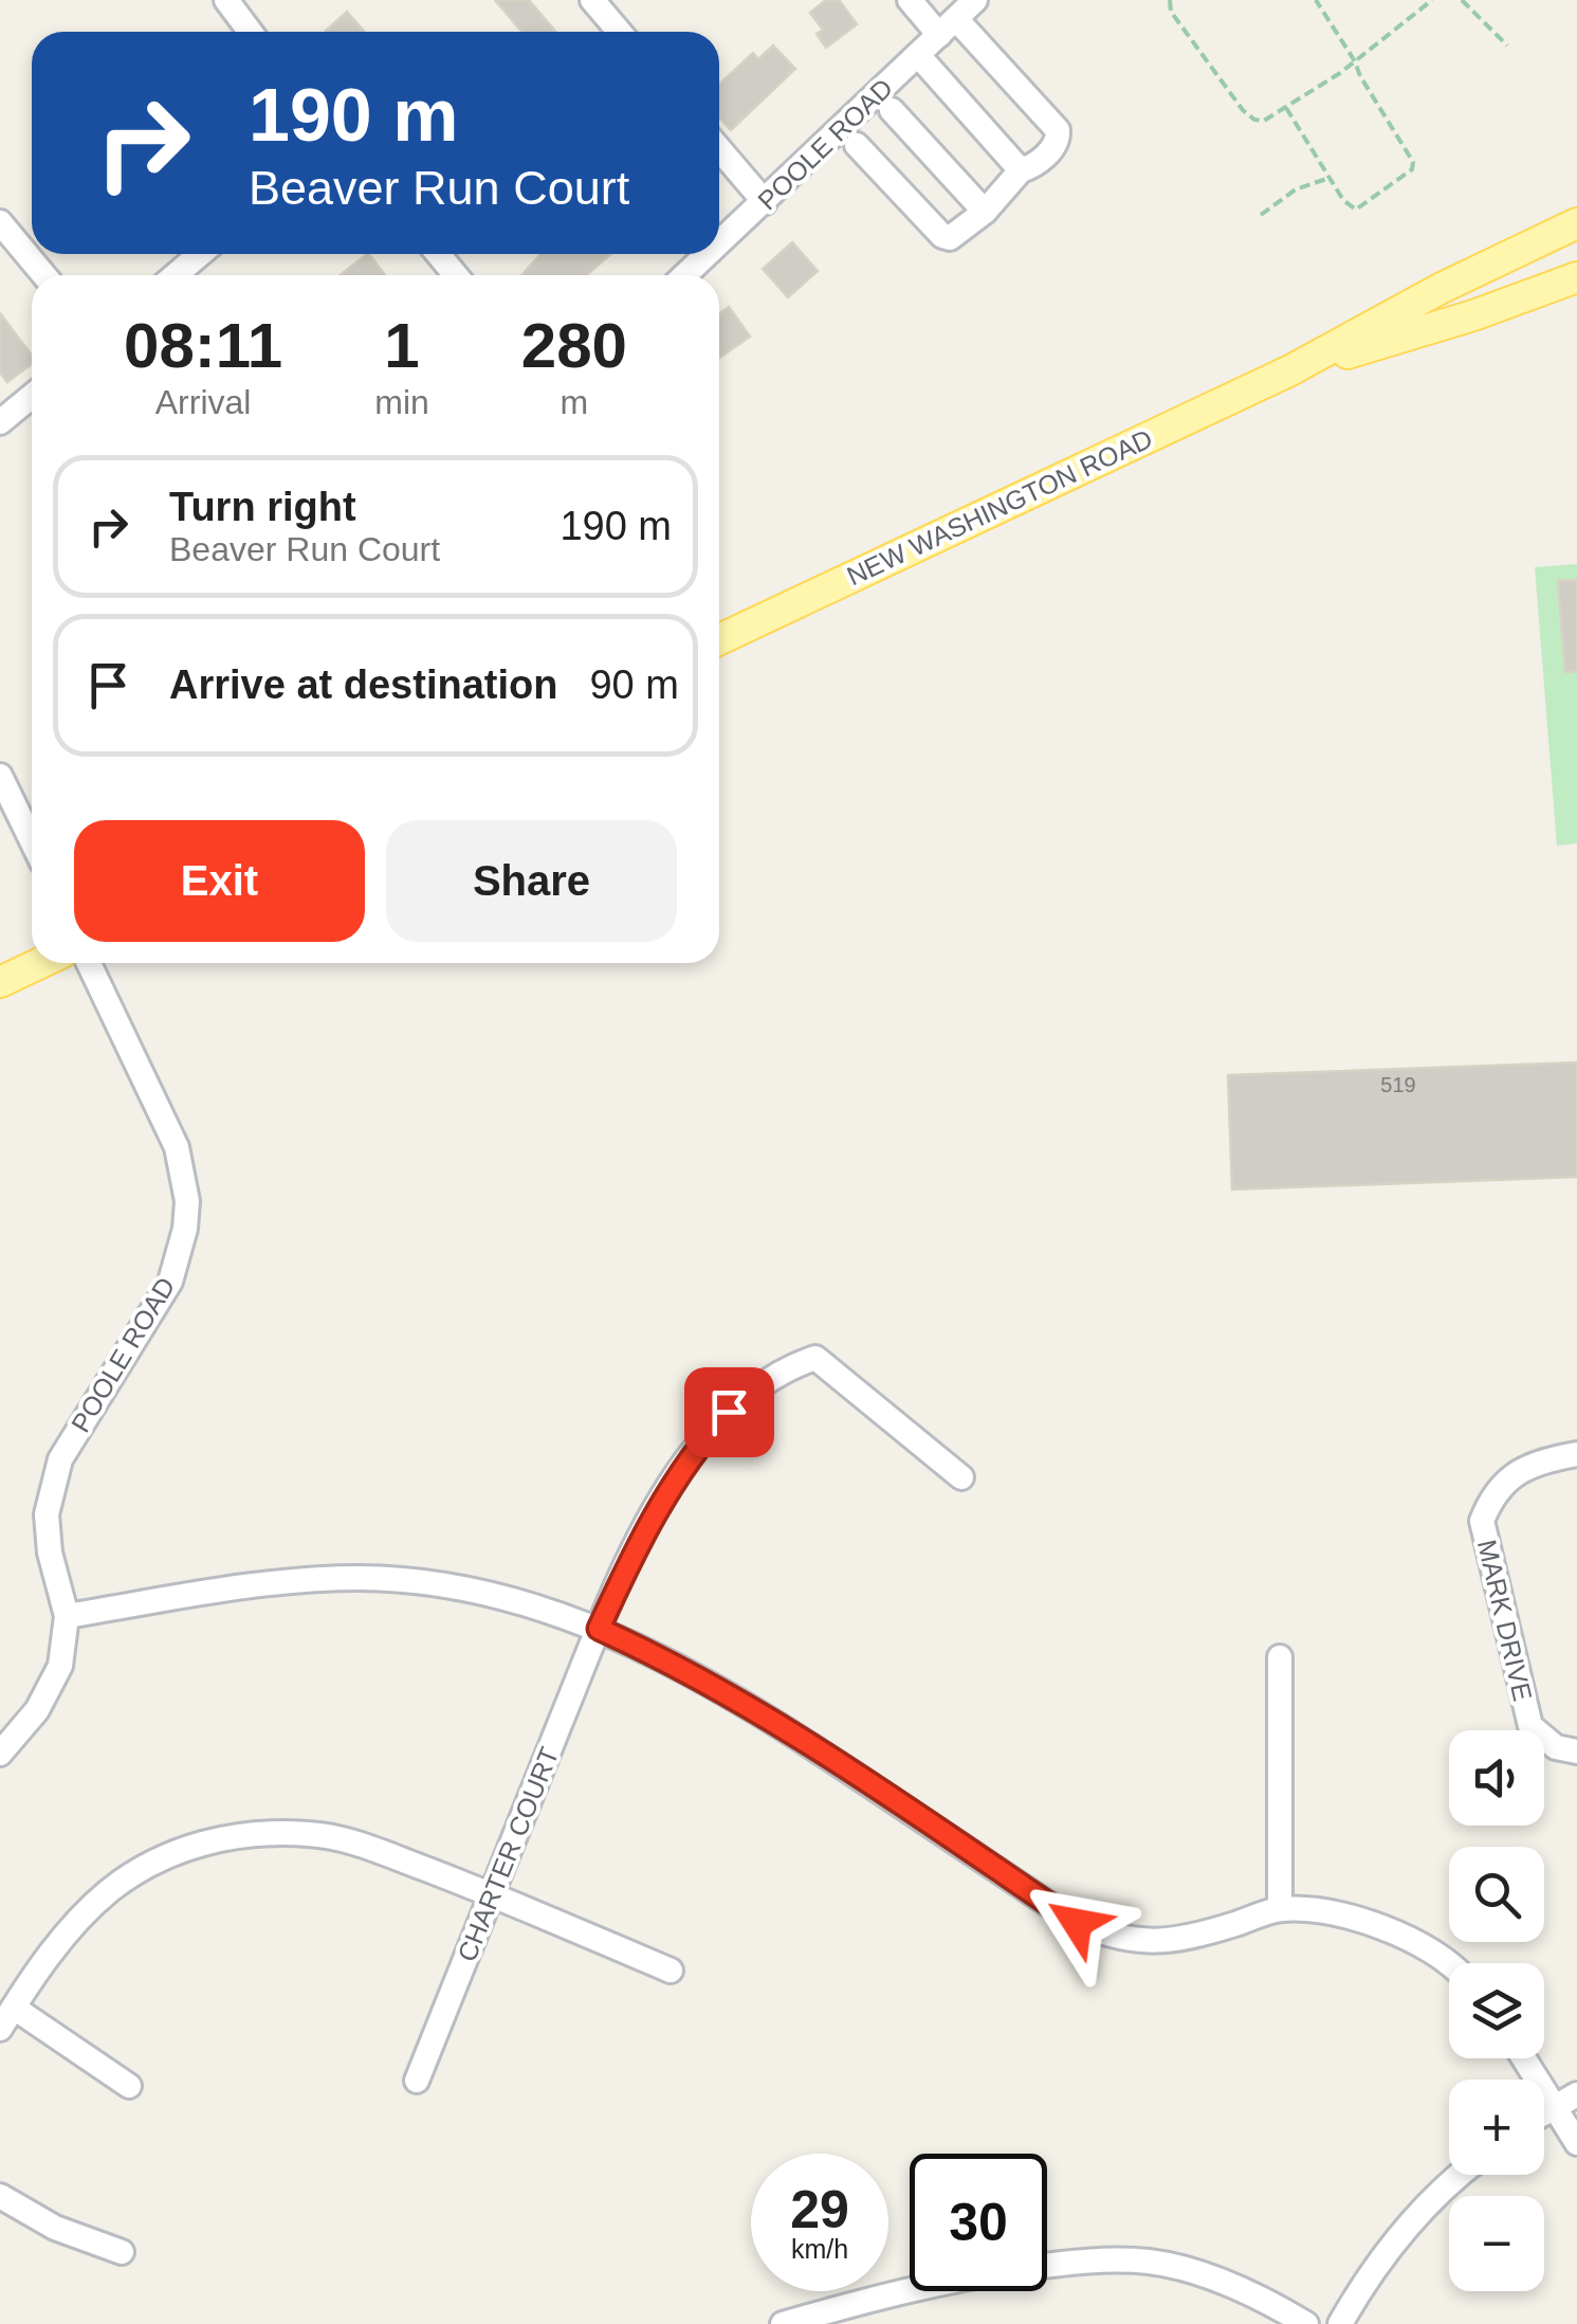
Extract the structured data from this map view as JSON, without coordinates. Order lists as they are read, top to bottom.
{
  "streets": {
    "main road": ["NEW WASHINGTON ROAD"],
    "street": ["POOLE ROAD", "MARK DRIVE", "CHARTER COURT"]
  },
  "house_numbers": ["519"],
  "page": {
    "turn": ["190 m", "Beaver Run Court"],
    "eta": [
      "08:11",
      "Arrival",
      "1",
      "min",
      "280",
      "m"
    ],
    "list": [
      {
        "name": "Turn right",
        "note": "Beaver Run Court",
        "value": "190 m"
      },
      {
        "name": "Arrive at destination",
        "value": "90 m"
      }
    ],
    "buttons": ["Exit", "Share"],
    "map_buttons": ["+", "−"],
    "speed": "29 km/h",
    "limit": "30"
  }
}
